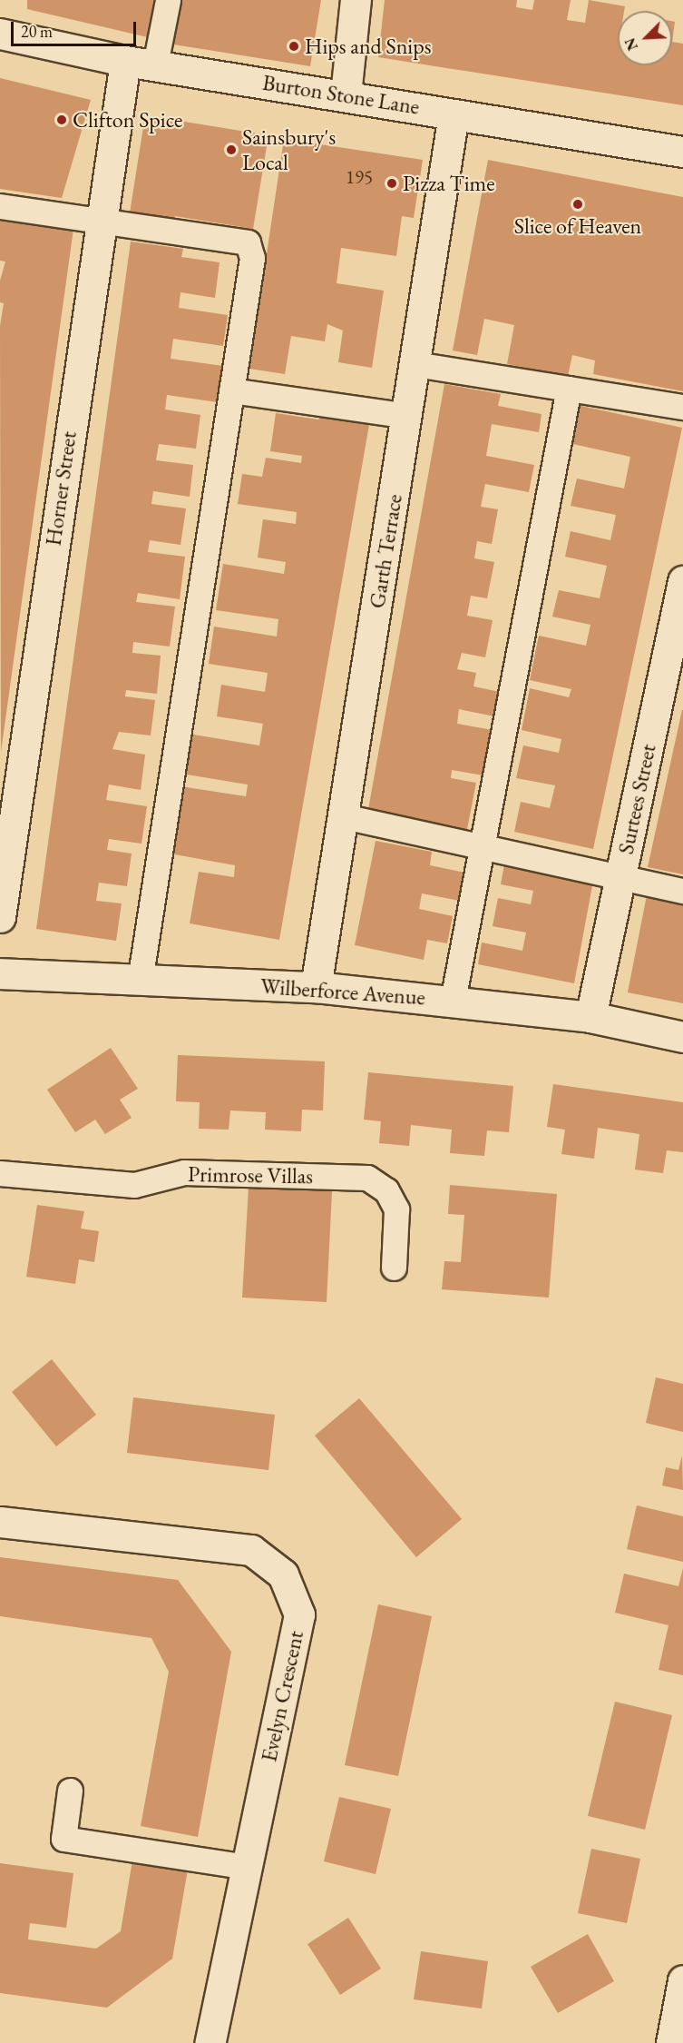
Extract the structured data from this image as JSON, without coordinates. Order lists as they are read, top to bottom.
{
  "streets": {
    "street": [
      "Burton Stone Lane",
      "Horner Street",
      "Garth Terrace",
      "Surtees Street",
      "Wilberforce Avenue",
      "Evelyn Crescent"
    ],
    "lane": ["Primrose Villas"]
  },
  "crossings": [
    ["Burton Stone Lane", "Horner Street"],
    ["Burton Stone Lane", "Garth Terrace"],
    ["Garth Terrace", "Wilberforce Avenue"],
    ["Surtees Street", "Wilberforce Avenue"]
  ],
  "places": [
    "Hips and Snips",
    "Clifton Spice",
    "Sainsbury's Local",
    "Pizza Time",
    "Slice of Heaven"
  ],
  "house_numbers": ["195"],
  "scale_bar": "20 m",
  "north": "bottom left"
}
